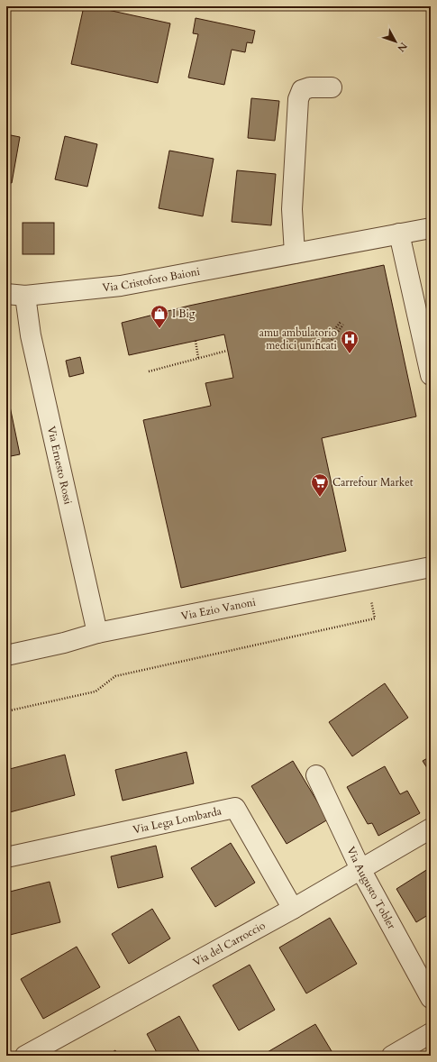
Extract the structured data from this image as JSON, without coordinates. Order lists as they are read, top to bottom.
{
  "streets": {
    "street": [
      "Via Cristoforo Baioni",
      "Via Ernesto Rossi",
      "Via Ezio Vanoni",
      "Via Lega Lombarda",
      "Via Augusto Tobler",
      "Via del Carroccio"
    ]
  },
  "crossings": [
    ["Via Cristoforo Baioni", "Via Ernesto Rossi"],
    ["Via Ernesto Rossi", "Via Ezio Vanoni"],
    ["Via Lega Lombarda", "Via del Carroccio"],
    ["Via Augusto Tobler", "Via del Carroccio"]
  ],
  "places": {
    "shop": ["I Big"],
    "hospital": ["amu ambulatorio medici unificati"],
    "supermarket": ["Carrefour Market"]
  },
  "north": "bottom right"
}
